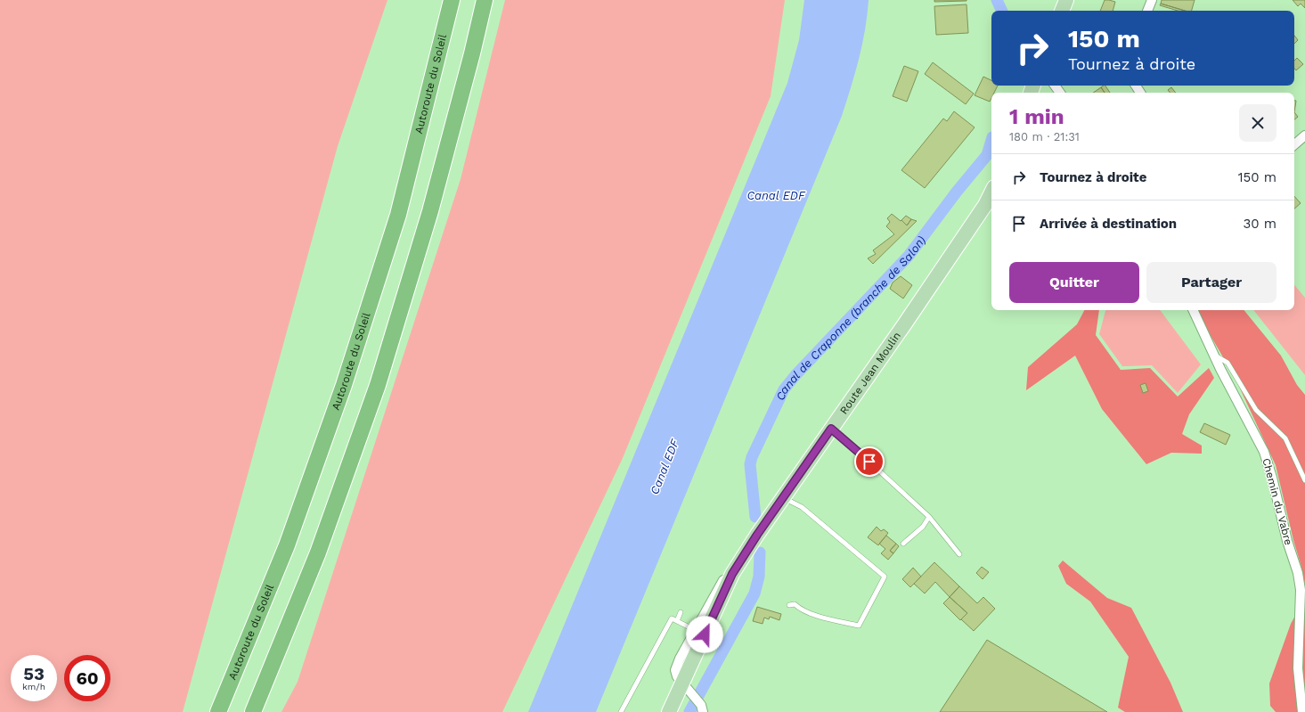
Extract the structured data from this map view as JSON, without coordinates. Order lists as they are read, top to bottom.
{
  "streets": {
    "highway": ["Autoroute du Soleil"],
    "main road": ["Route Jean Moulin"],
    "street": ["Chemin du Vabre"]
  },
  "water": ["Canal EDF", "Canal de Craponne (branche de Salon)"],
  "page": {
    "turn": ["150 m", "Tournez à droite"],
    "heading": ["1 min", "180 m · 21:31"],
    "list": [
      {
        "name": "Tournez à droite",
        "value": "150 m"
      },
      {
        "name": "Arrivée à destination",
        "value": "30 m"
      }
    ],
    "buttons": ["Quitter", "Partager"],
    "speed": "53 km/h",
    "limit": "60"
  }
}
